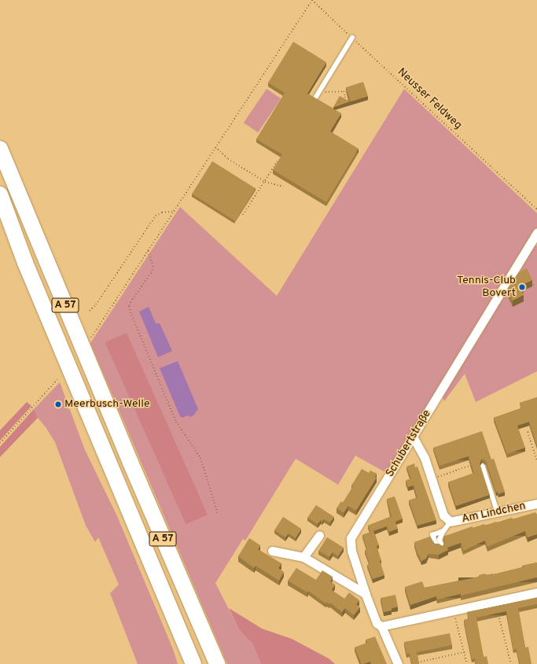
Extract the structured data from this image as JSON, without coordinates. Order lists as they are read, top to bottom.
{
  "streets": {
    "highway": ["A 57"],
    "street": ["Schubertstraße", "Am Lindchen"],
    "path": ["Neusser Feldweg"]
  },
  "crossings": [
    ["Schubertstraße", "Am Lindchen"]
  ],
  "places": ["Tennis-Club Bovert", "Meerbusch-Welle"]
}
